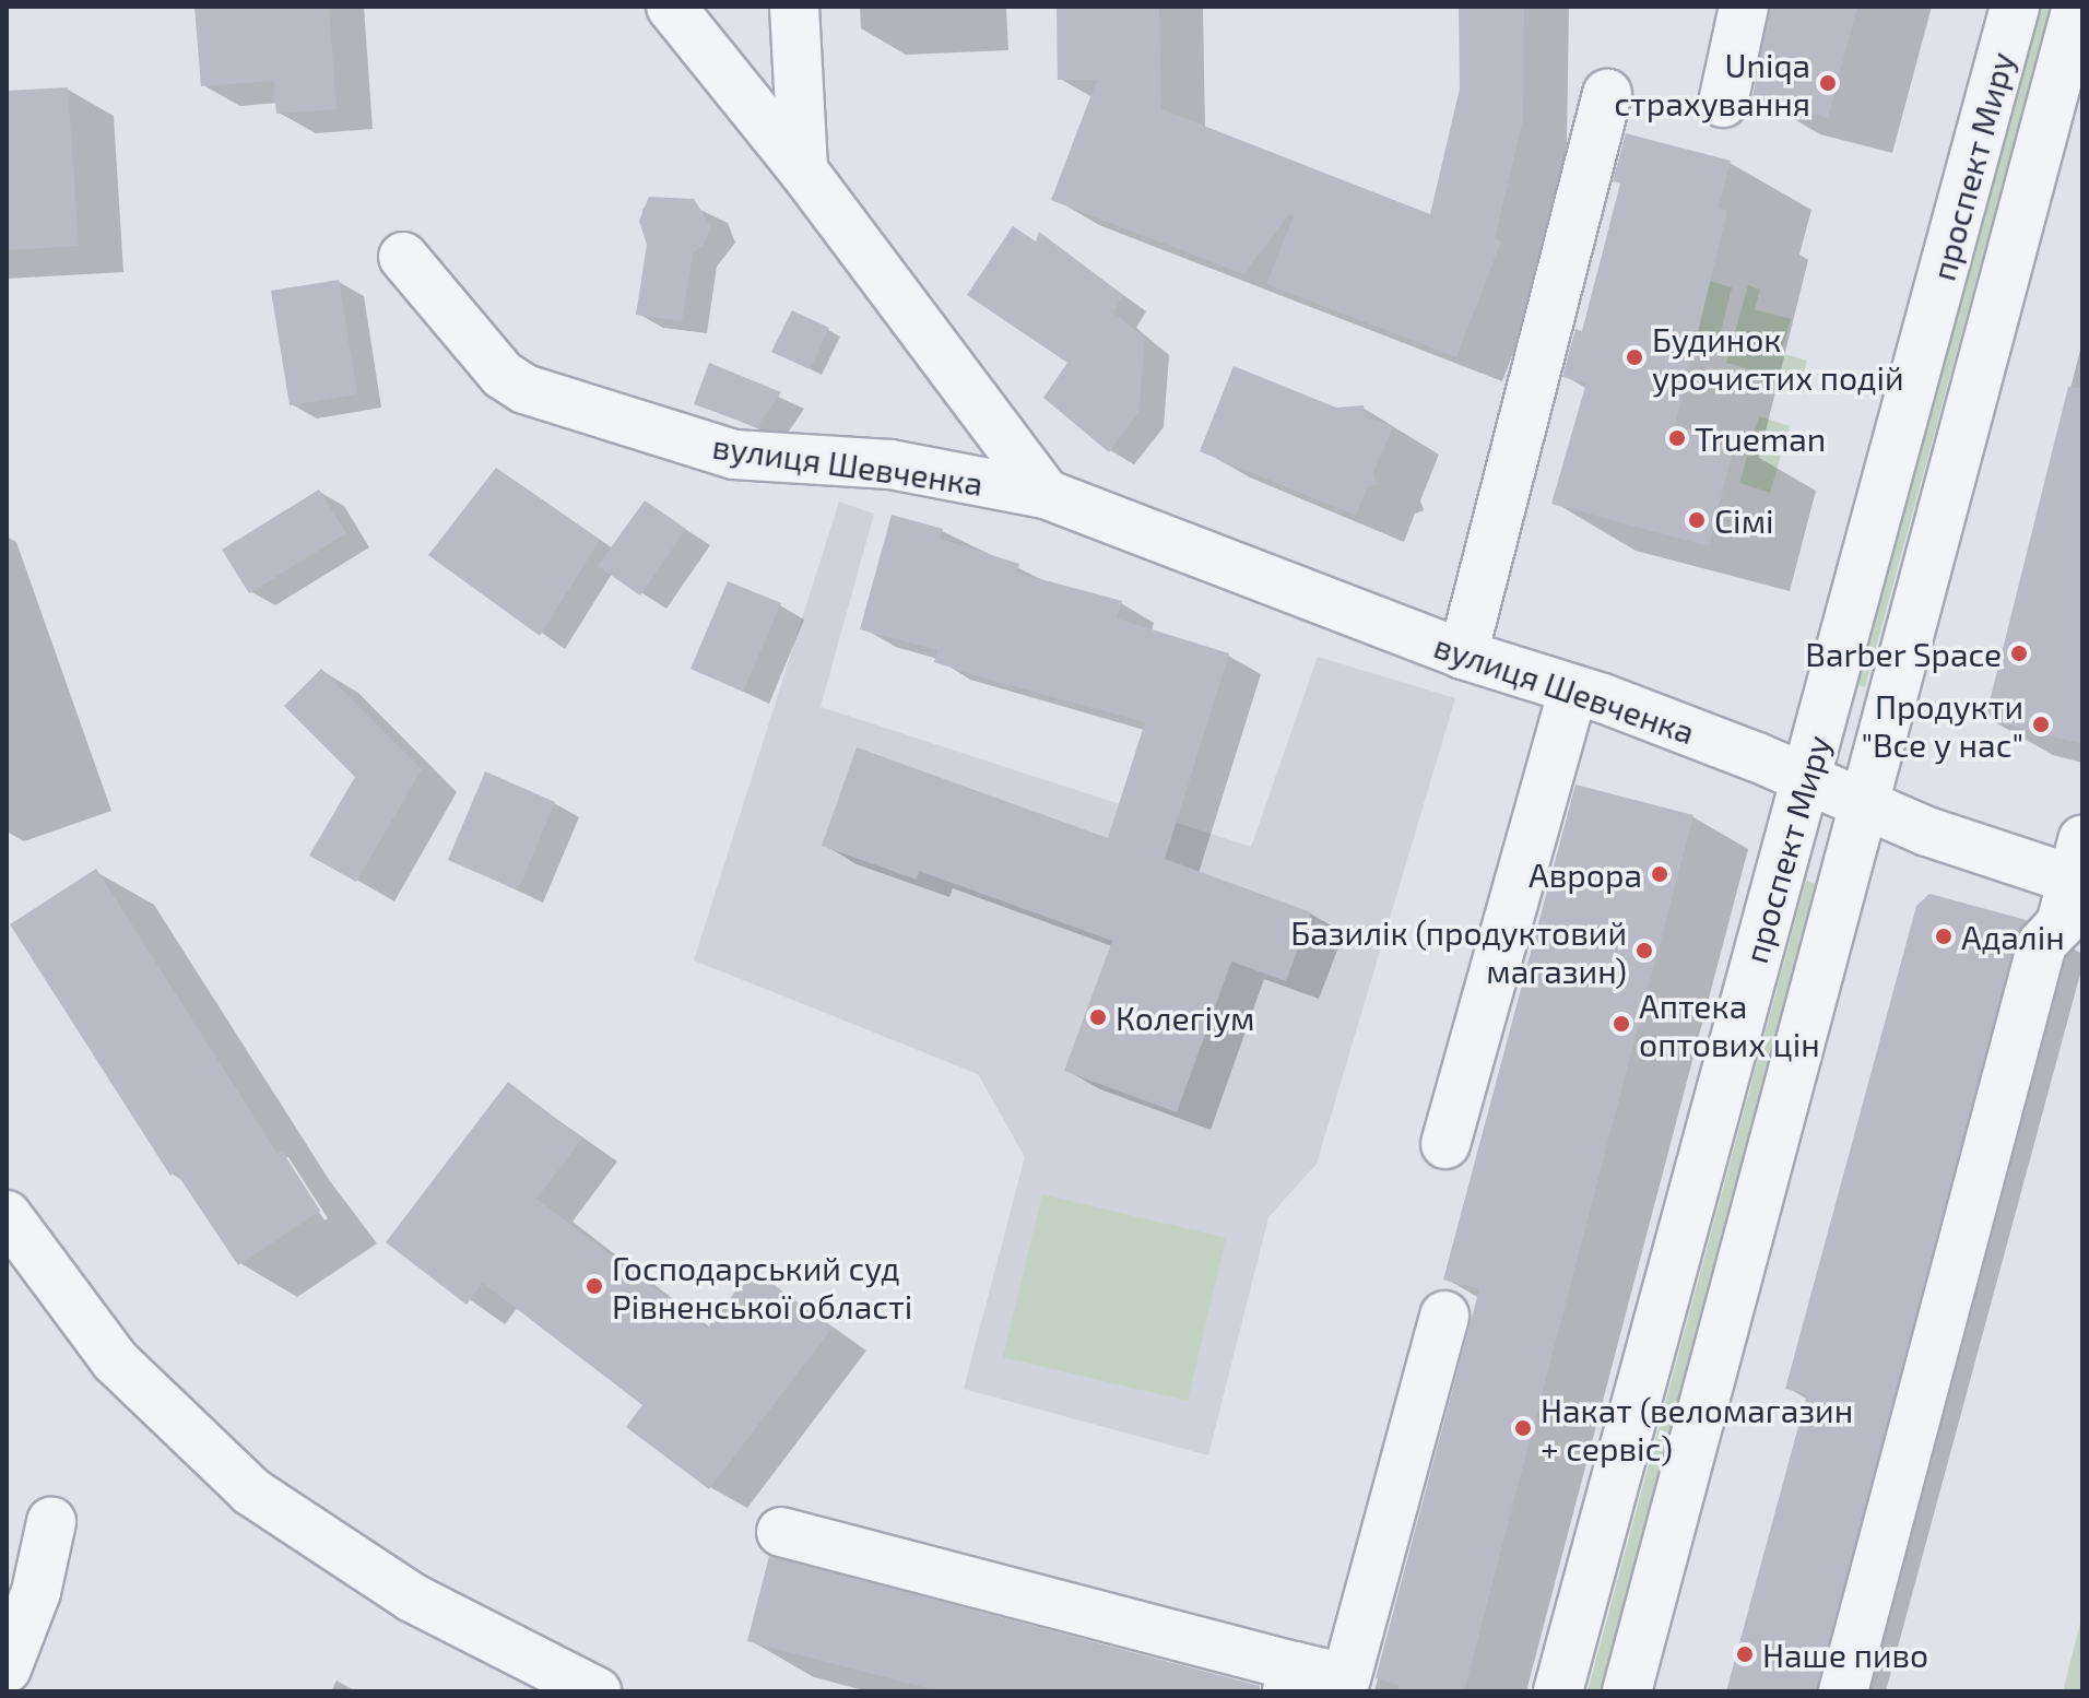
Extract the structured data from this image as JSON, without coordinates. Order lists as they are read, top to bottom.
{
  "streets": {
    "street": ["проспект Миру", "вулиця Шевченка"]
  },
  "crossings": [
    ["проспект Миру", "вулиця Шевченка"]
  ],
  "places": [
    "Uniqa страхування",
    "Будинок урочистих подій",
    "Trueman",
    "Сімі",
    "Barber Space",
    "Продукти \"Все у нас\"",
    "Аврора",
    "Адалін",
    "Базилік (продуктовий магазин)",
    "Колегіум",
    "Аптека оптових цін",
    "Господарський суд Рівненської області",
    "Накат (веломагазин + сервіс)",
    "Наше пиво"
  ]
}
